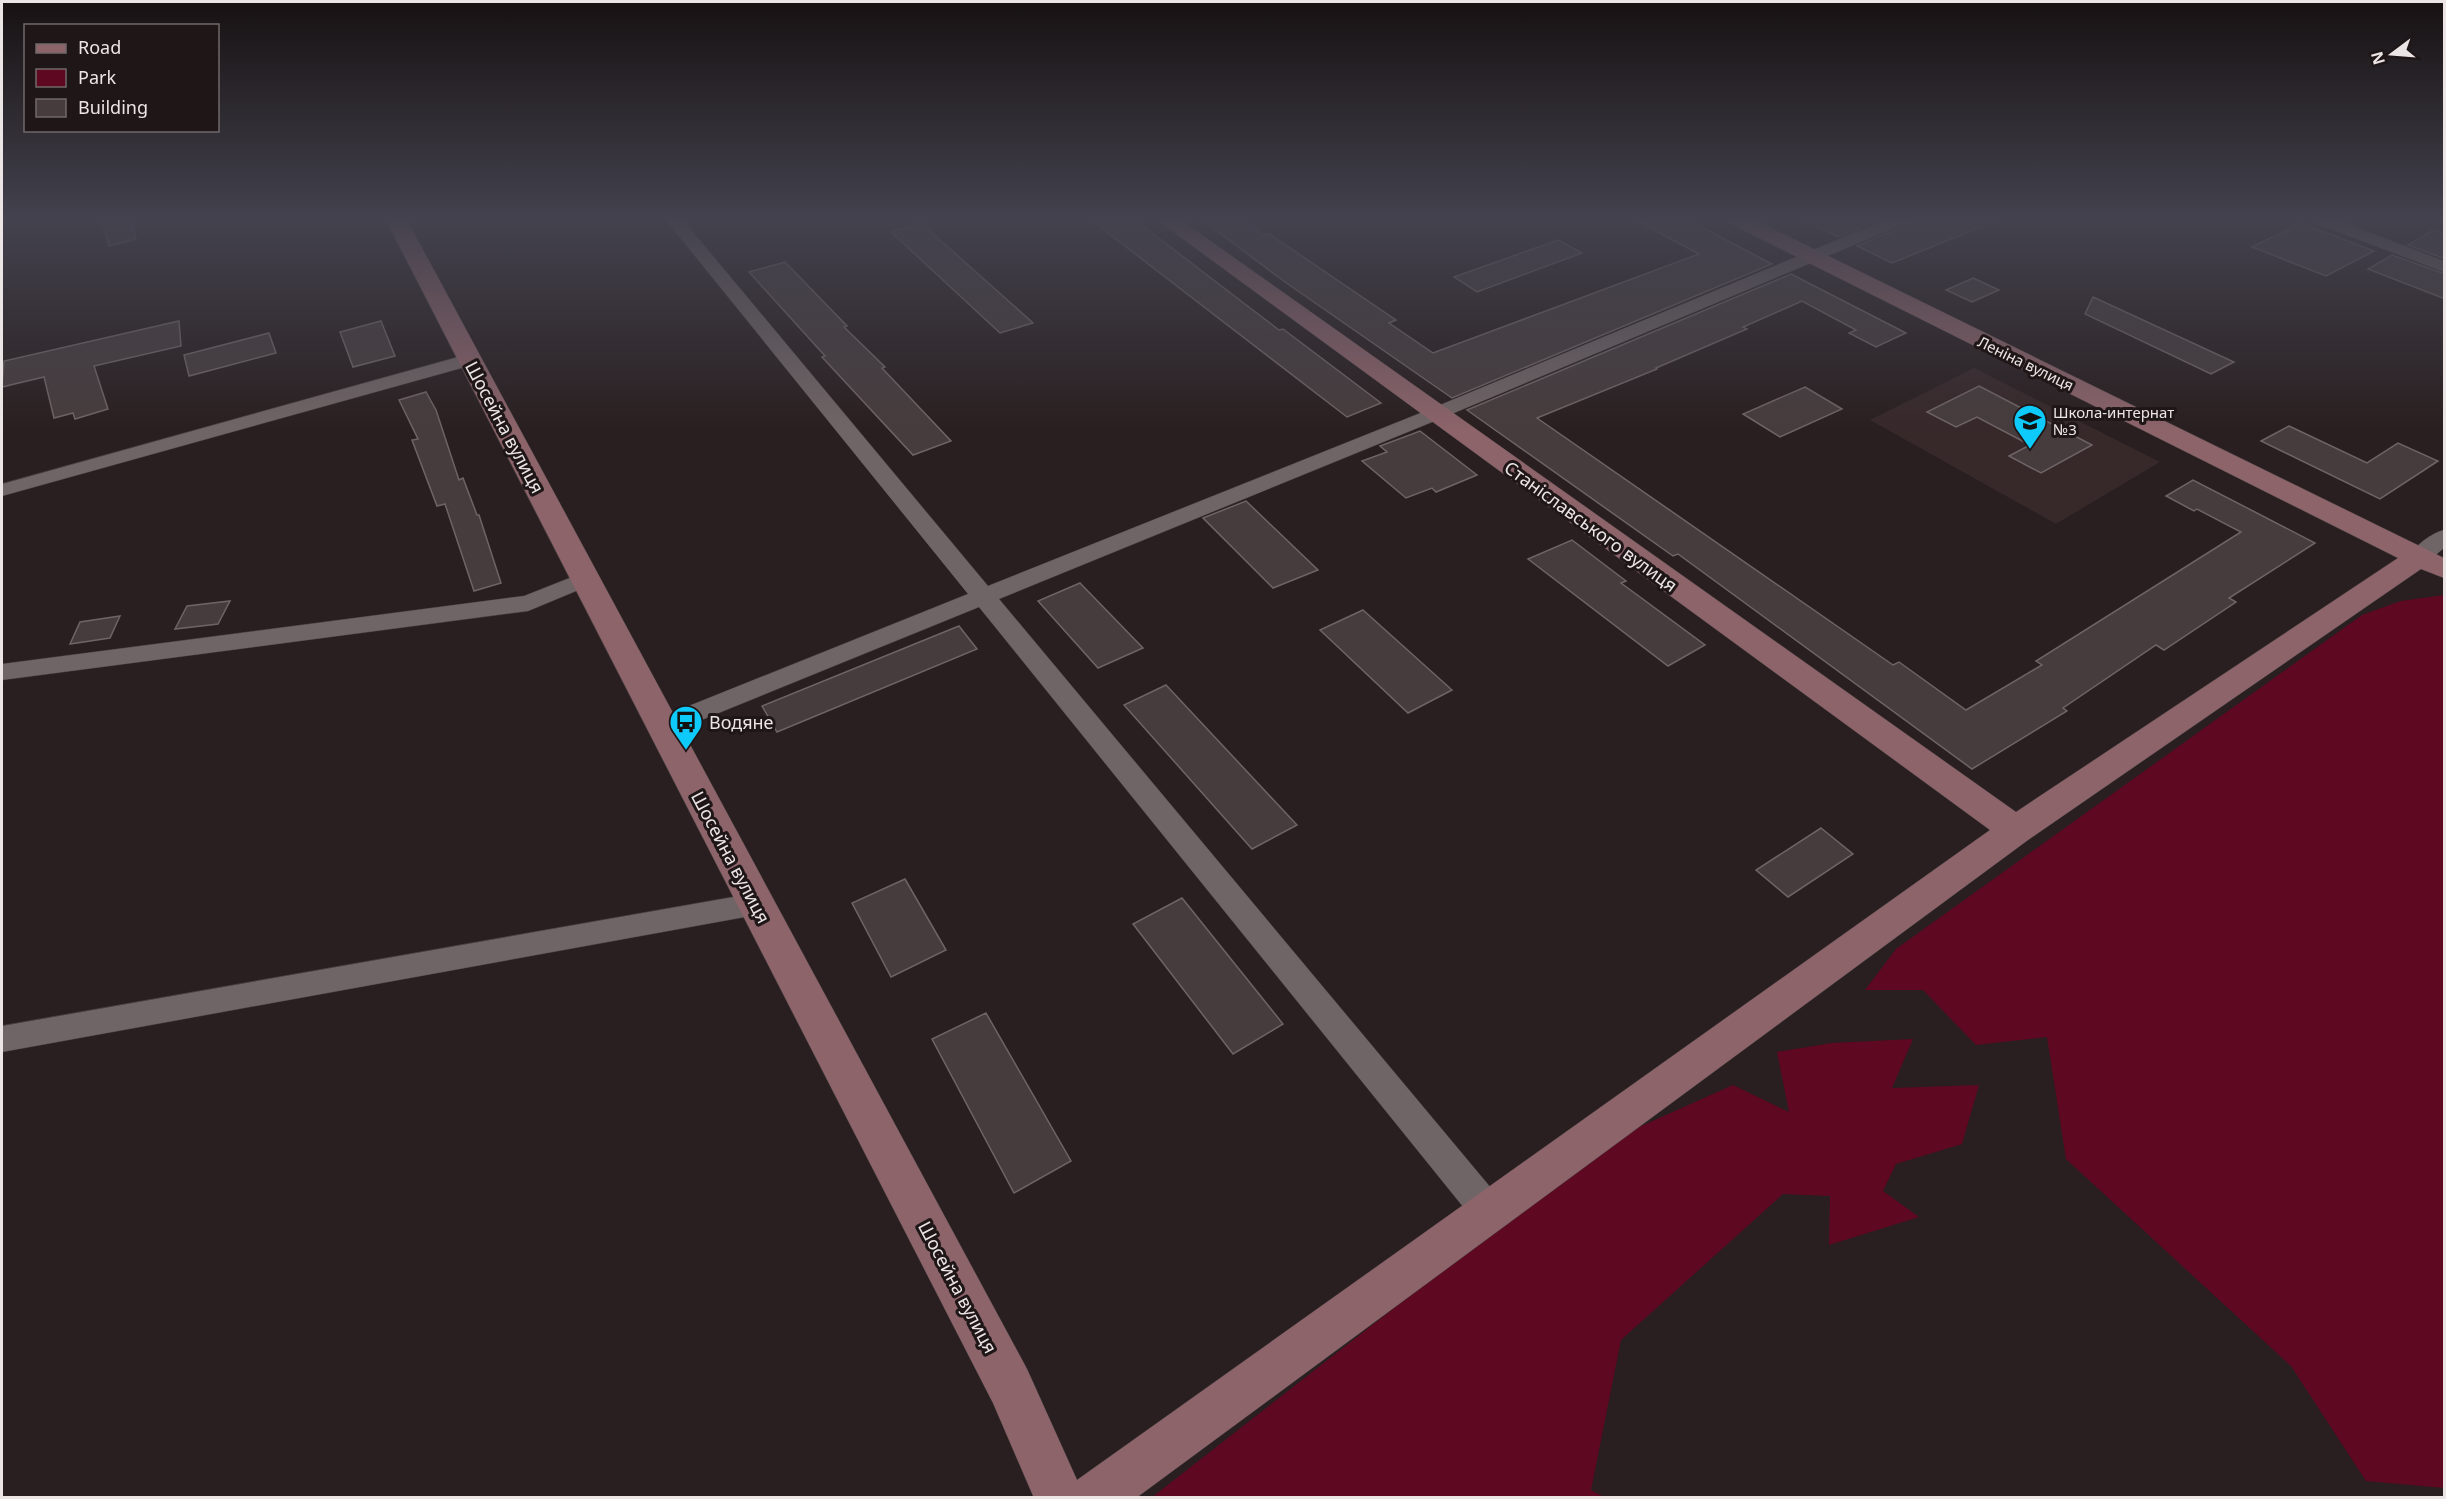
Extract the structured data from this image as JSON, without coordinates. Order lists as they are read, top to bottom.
{
  "streets": {
    "street": ["Леніна вулиця", "Шосейна вулиця", "Станіславського вулиця"]
  },
  "places": {
    "school or university": ["Школа-интернат №3"],
    "bus stop": ["Водяне"]
  },
  "legend": ["Road", "Park", "Building"],
  "north": "left"
}
